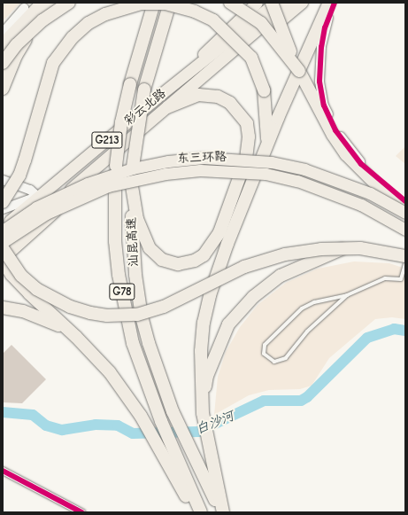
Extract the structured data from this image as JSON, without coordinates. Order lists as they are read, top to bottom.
{
  "streets": {
    "highway": [
      "彩云北路",
      "G213",
      "东三环路",
      "汕昆高速",
      "G78"
    ]
  },
  "crossings": [
    ["彩云北路", "G213"]
  ],
  "water": ["白沙河"]
}
